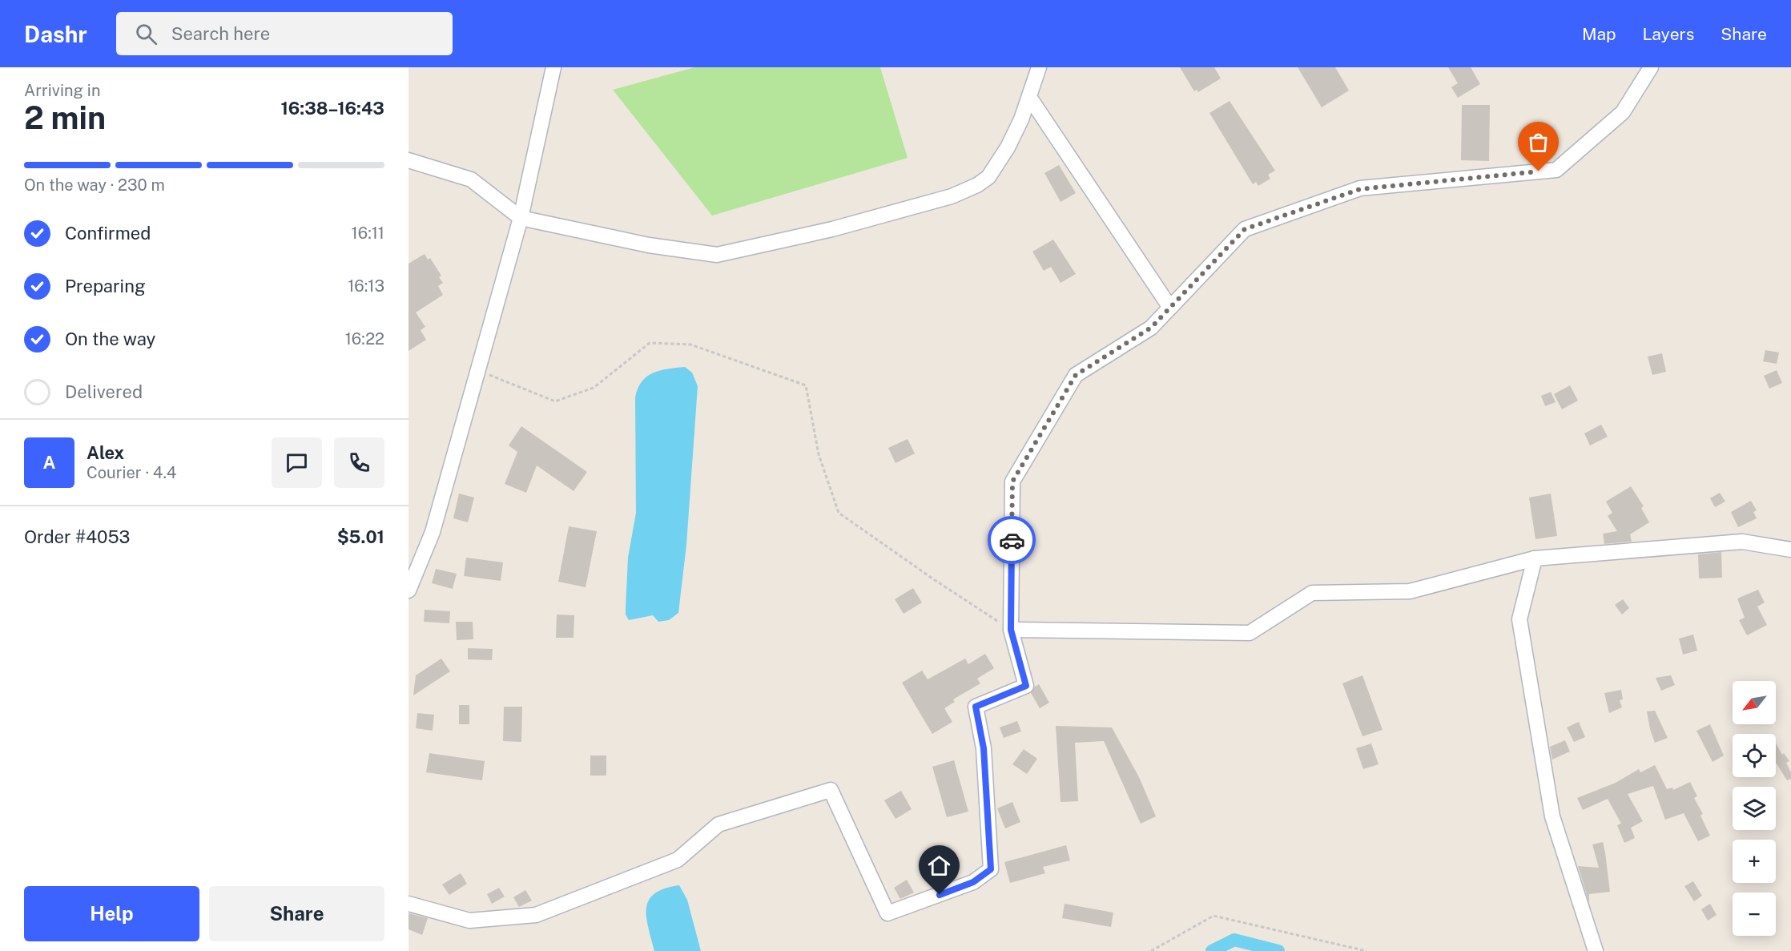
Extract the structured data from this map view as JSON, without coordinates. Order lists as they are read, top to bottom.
{
  "north": "bottom left",
  "page": {
    "header": "Dashr",
    "search": "Search here",
    "nav": ["Map", "Layers", "Share"],
    "heading": ["2 min", "Arriving in", "16:38–16:43"],
    "panel": [
      "Alex",
      "Courier · 4.4",
      "Order #4053",
      "$5.01"
    ],
    "bar": "On the way · 230 m",
    "list": [
      ["Confirmed", "16:11"],
      ["Preparing", "16:13"],
      ["On the way", "16:22"],
      "Delivered"
    ],
    "round": "A",
    "map_buttons": ["+", "−"],
    "buttons": ["Help", "Share"]
  }
}
